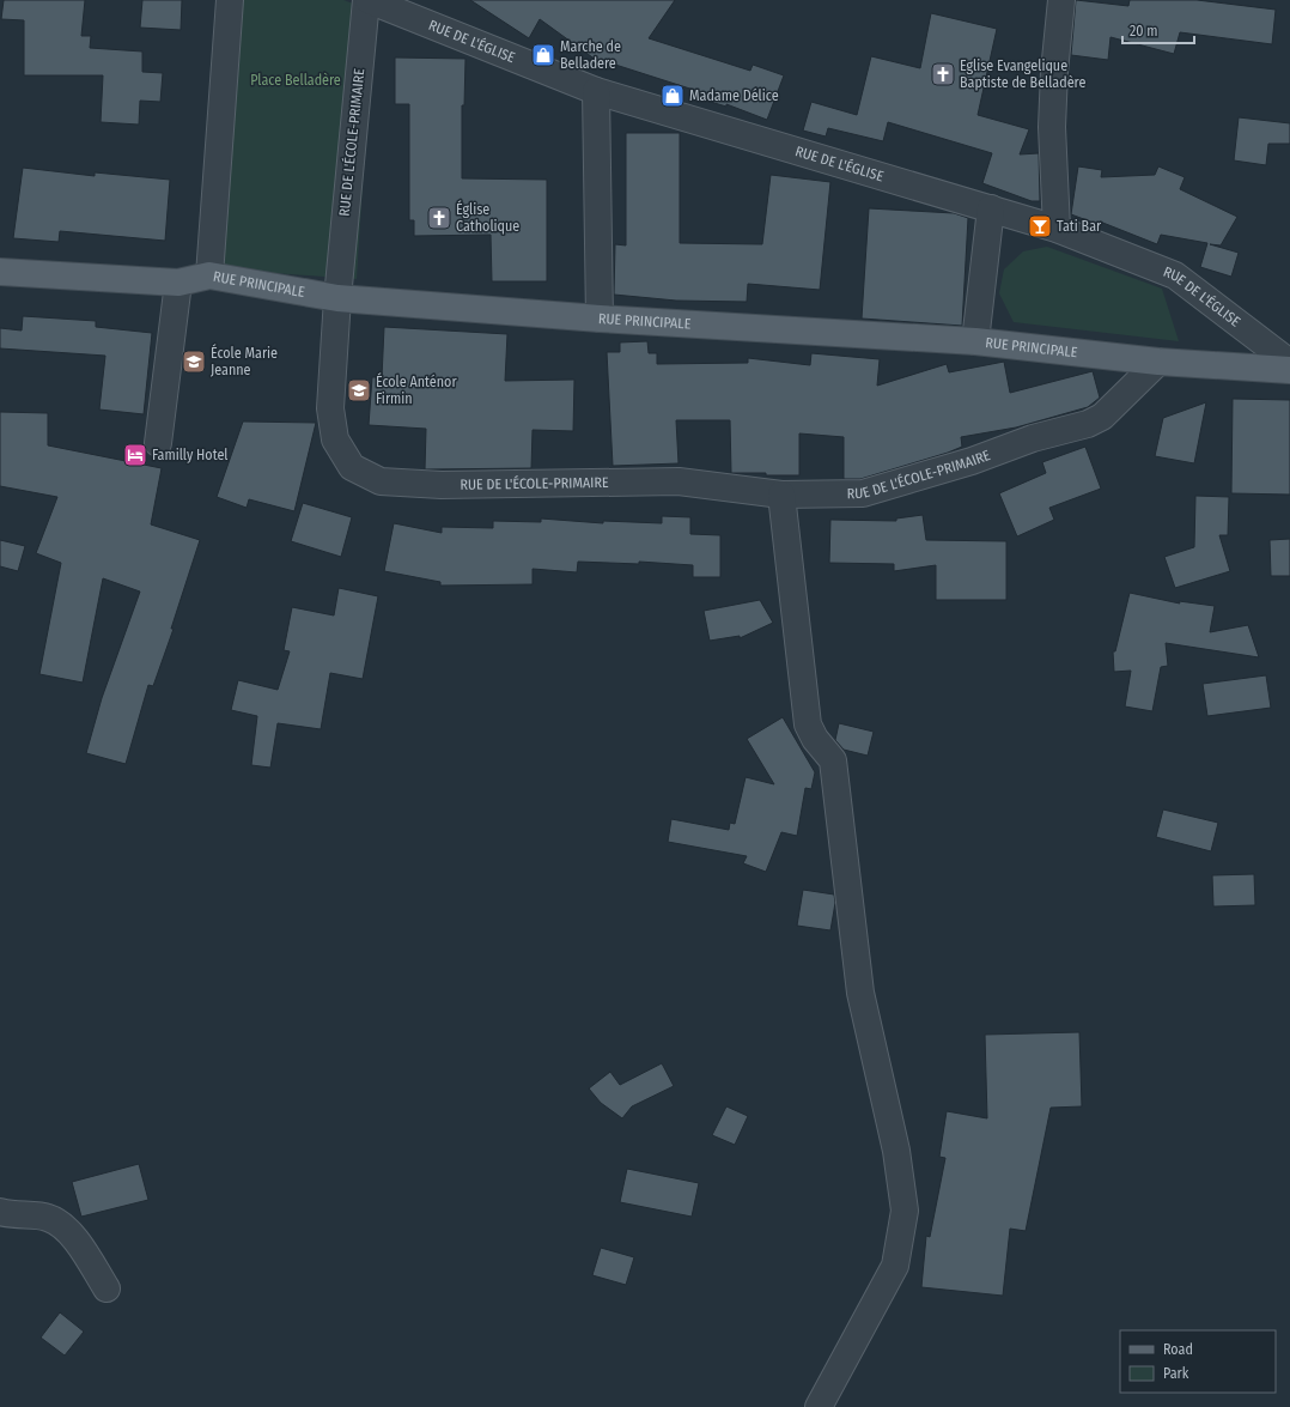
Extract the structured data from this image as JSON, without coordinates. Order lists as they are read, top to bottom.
{
  "streets": {
    "main road": ["RUE PRINCIPALE"],
    "street": ["RUE DE L'ÉGLISE", "RUE DE L'ÉCOLE-PRIMAIRE"]
  },
  "crossings": [
    ["RUE DE L'ÉGLISE", "RUE DE L'ÉCOLE-PRIMAIRE"],
    ["RUE DE L'ÉCOLE-PRIMAIRE", "RUE PRINCIPALE"]
  ],
  "parks": ["Place Belladère"],
  "places": {
    "shop": ["Marche de Belladere", "Madame Délice"],
    "church": ["Eglise Evangelique Baptiste de Belladère", "Église Catholique"],
    "bar": ["Tati Bar"],
    "school or university": ["École Marie Jeanne", "École Anténor Firmin"],
    "hotel": ["Familly Hotel"]
  },
  "legend": ["Road", "Park"],
  "scale_bar": "20 m"
}
